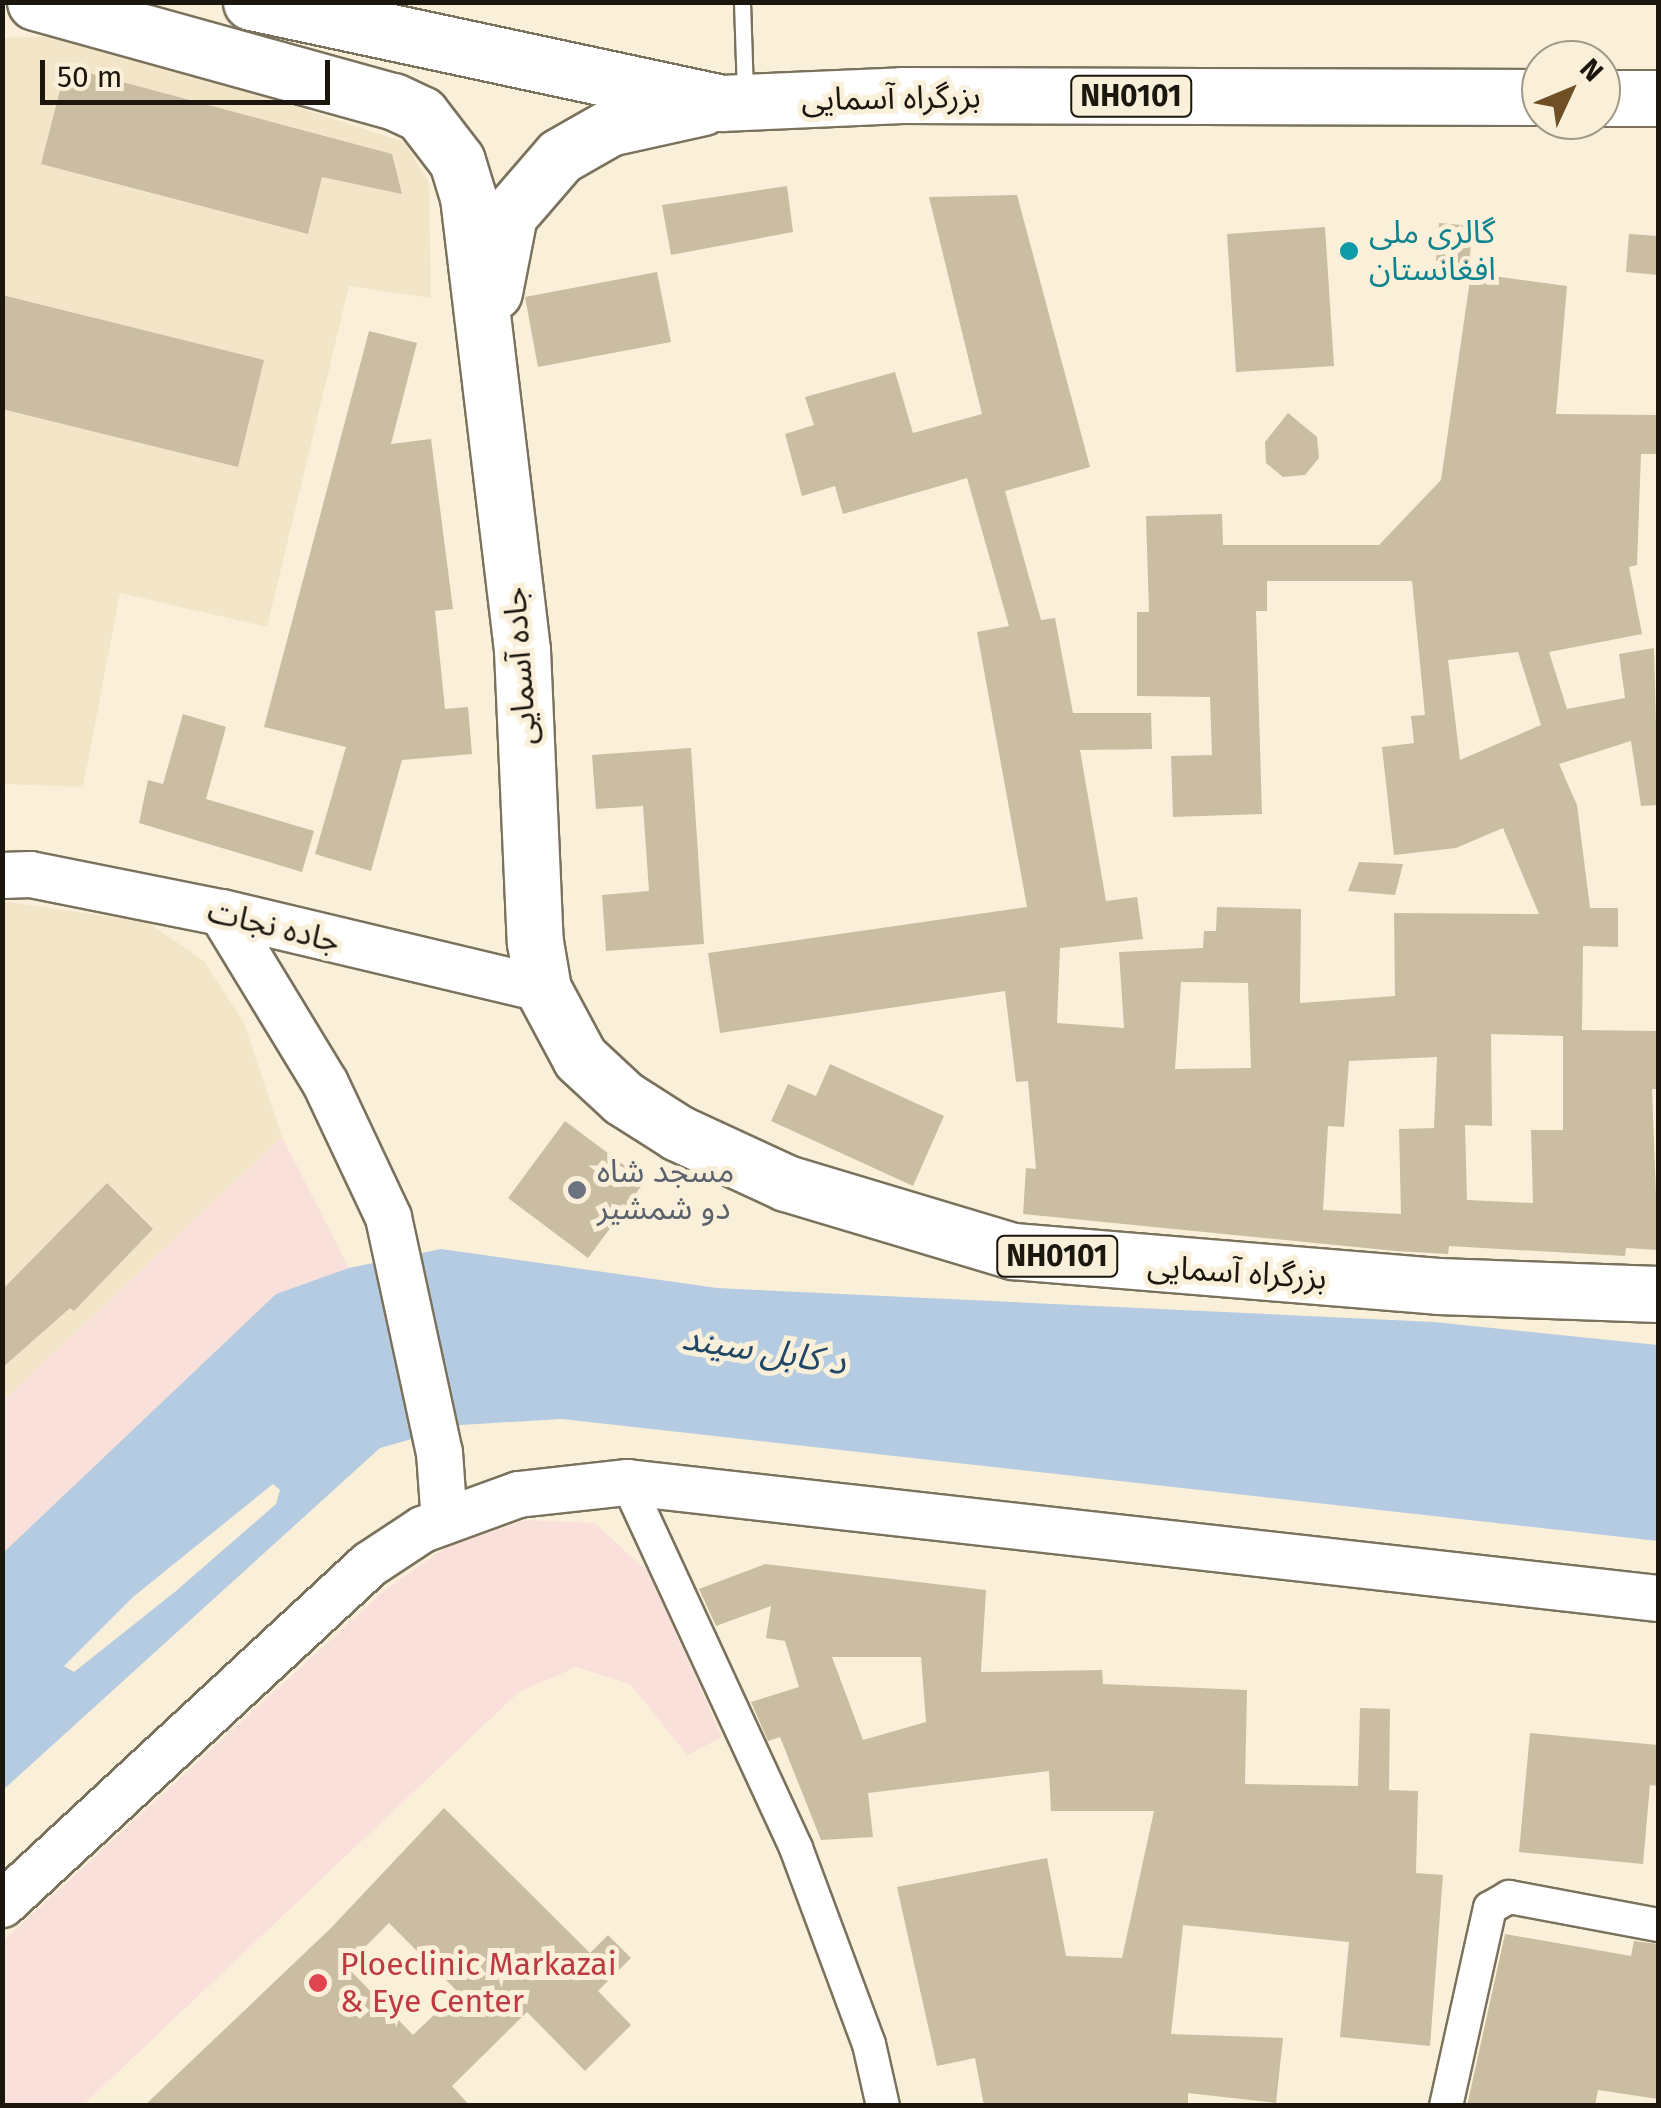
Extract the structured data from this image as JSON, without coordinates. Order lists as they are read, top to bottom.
{
  "streets": {
    "highway": ["NH0101", "بزرگراه آسمایی", "جاده آسمایی"],
    "main road": ["جاده نجات"]
  },
  "crossings": [
    ["NH0101", "جاده آسمایی"],
    ["بزرگراه آسمایی", "جاده آسمایی"],
    ["بزرگراه آسمایی", "جاده نجات"],
    ["جاده آسمایی", "جاده نجات"]
  ],
  "water": ["د کابل سيند"],
  "places": ["گالری ملی افغانستان", "مسجد شاه دو شمشیر", "Ploeclinic Markazai & Eye Center"],
  "scale_bar": "50 m",
  "north": "top right"
}
